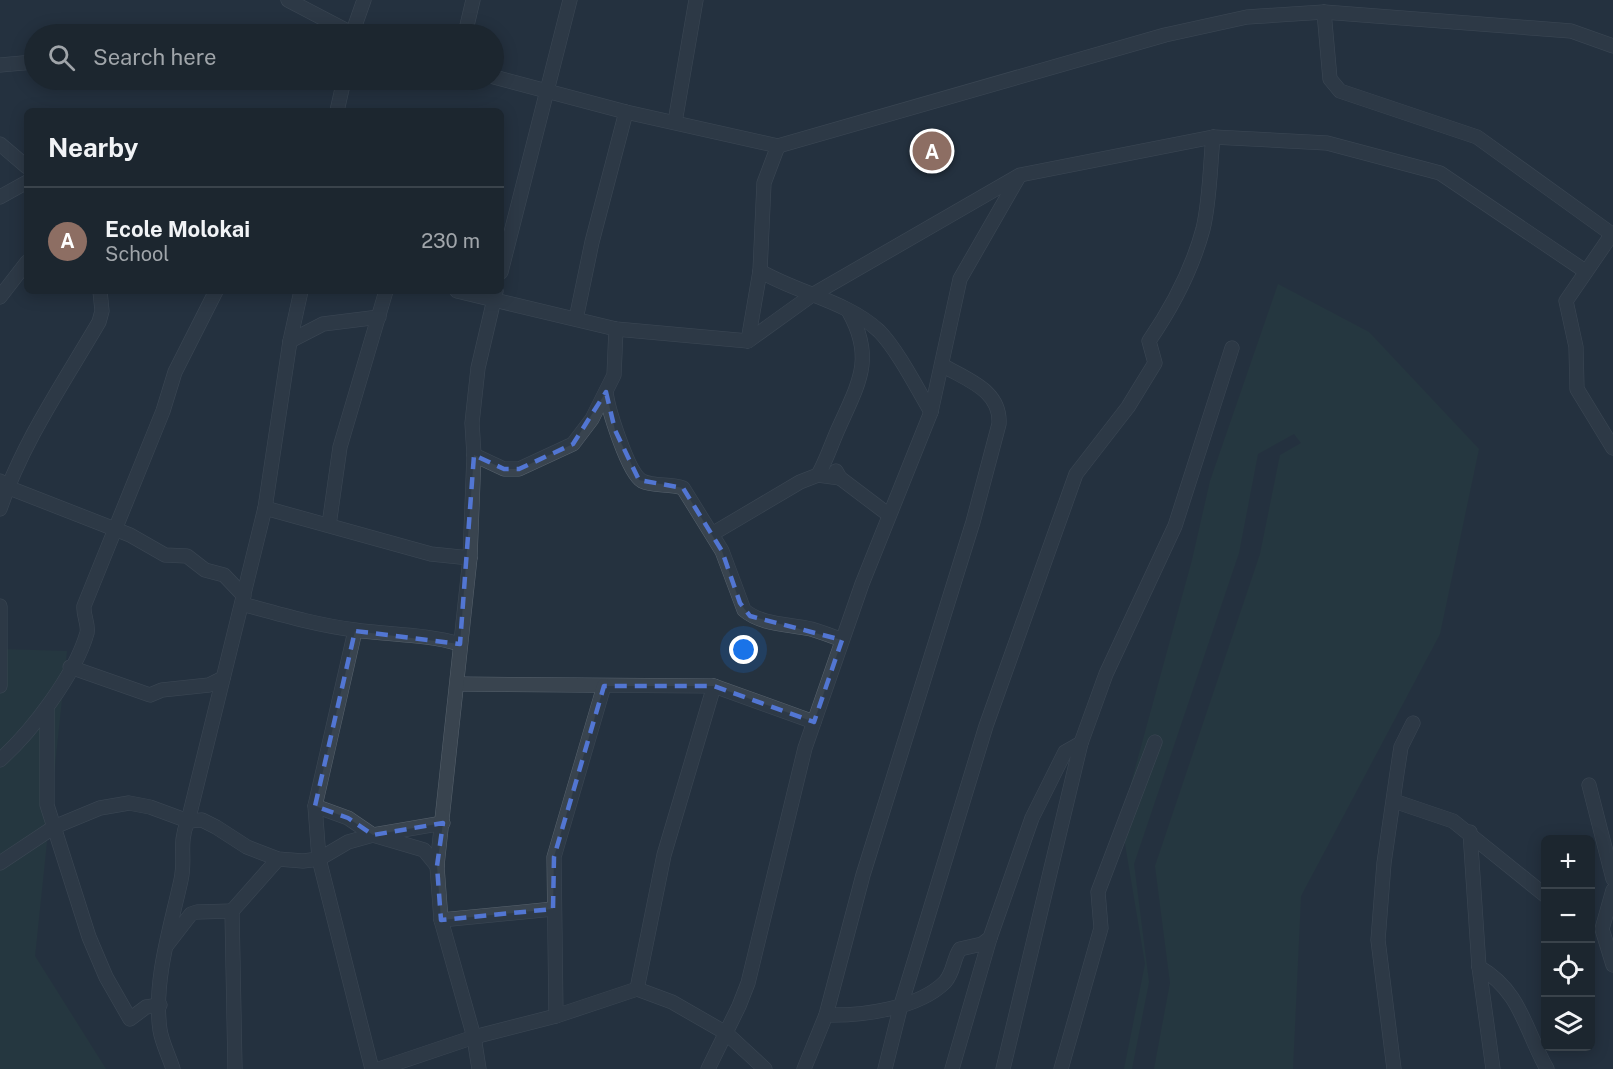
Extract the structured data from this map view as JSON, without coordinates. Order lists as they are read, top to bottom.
{
  "page": {
    "search": "Search here",
    "heading": "Nearby",
    "pins": "A",
    "list": [
      {
        "mark": "A",
        "name": "Ecole Molokai",
        "note": "School",
        "value": "230 m"
      }
    ],
    "map_buttons": ["+", "−"]
  }
}
